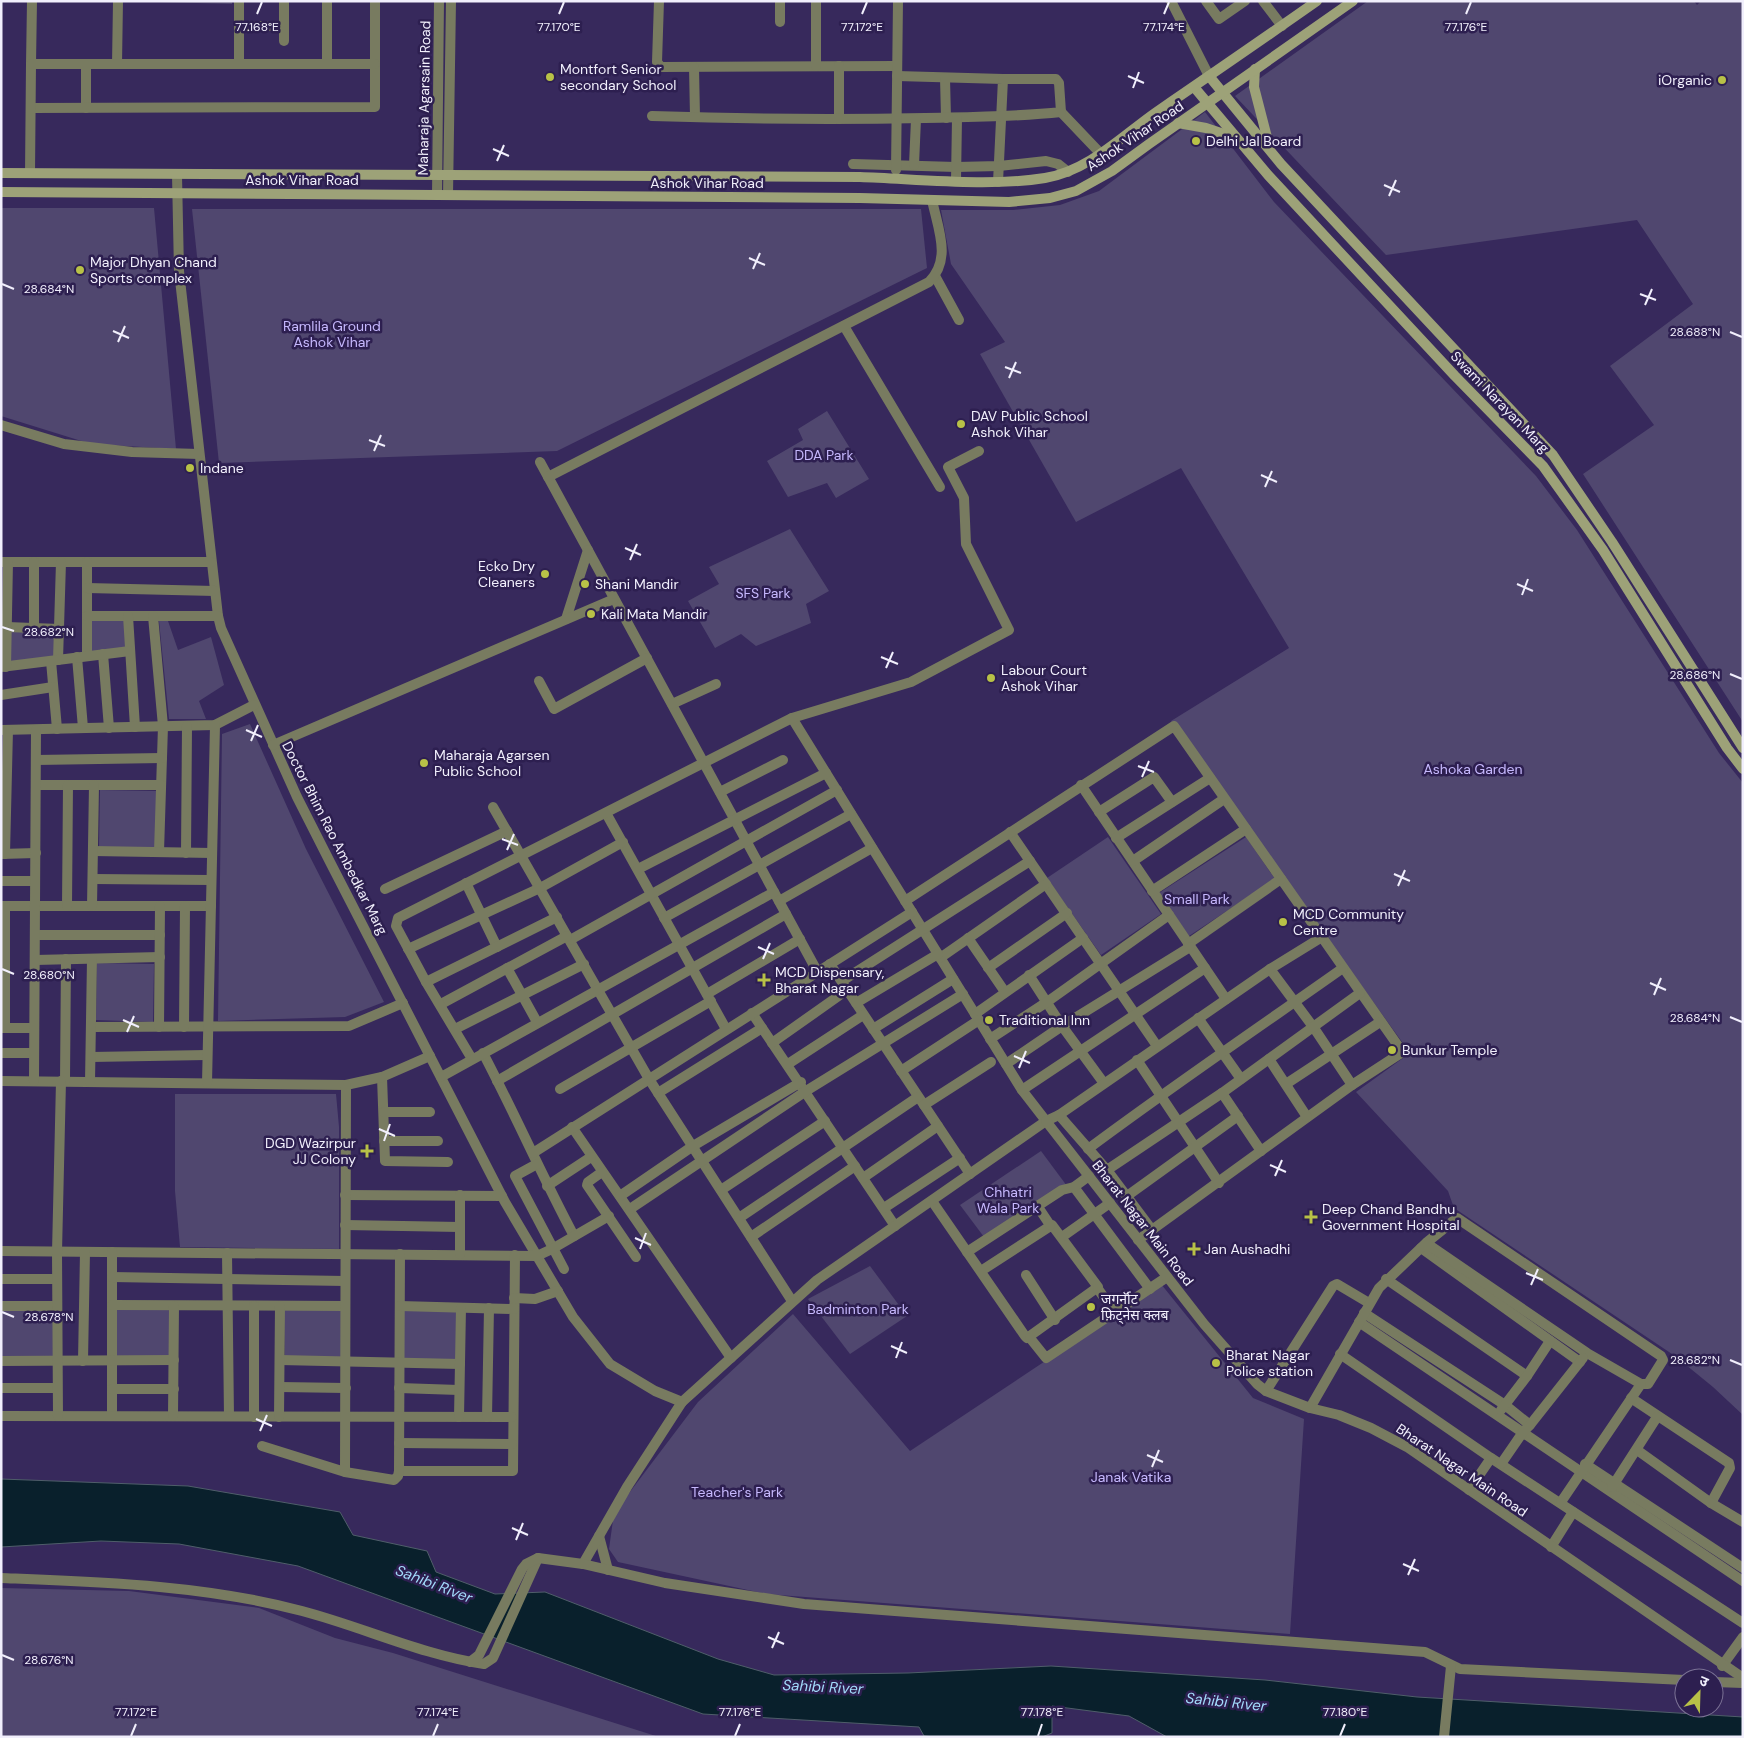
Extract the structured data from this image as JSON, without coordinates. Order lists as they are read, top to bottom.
{
  "streets": {
    "main road": ["Ashok Vihar Road", "Swami Narayan Marg"],
    "street": ["Maharaja Agarsain Road", "Doctor Bhim Rao Ambedkar Marg", "Bharat Nagar Main Road"]
  },
  "crossings": [
    ["Maharaja Agarsain Road", "Ashok Vihar Road"],
    ["Ashok Vihar Road", "Swami Narayan Marg"],
    ["Ashok Vihar Road", "Doctor Bhim Rao Ambedkar Marg"]
  ],
  "water": ["Sahibi River"],
  "parks": [
    "Ramlila Ground Ashok Vihar",
    "DDA Park",
    "SFS Park",
    "Ashoka Garden",
    "Small Park",
    "Chhatri Wala Park",
    "Badminton Park",
    "Janak Vatika",
    "Teacher's Park"
  ],
  "places": {
    "other": [
      "Montfort Senior secondary School",
      "iOrganic",
      "Delhi Jal Board",
      "Major Dhyan Chand Sports complex",
      "DAV Public School Ashok Vihar",
      "Indane",
      "Ecko Dry Cleaners",
      "Shani Mandir",
      "Kali Mata Mandir",
      "Labour Court Ashok Vihar",
      "Maharaja Agarsen Public School",
      "MCD Community Centre",
      "Traditional Inn",
      "Bunkur Temple",
      "जगर्नॉट फ़िट्नेस क्लब",
      "Bharat Nagar Police station"
    ],
    "health": [
      "MCD Dispensary, Bharat Nagar",
      "DGD Wazirpur JJ Colony",
      "Deep Chand Bandhu Government Hospital",
      "Jan Aushadhi"
    ]
  },
  "north": "top right",
  "coordinates": [
    "77.168°E",
    "77.170°E",
    "77.172°E",
    "77.174°E",
    "77.176°E",
    "28.684°N",
    "28.688°N",
    "28.682°N",
    "28.686°N",
    "28.680°N",
    "28.678°N",
    "28.676°N",
    "77.178°E",
    "77.180°E"
  ]
}
